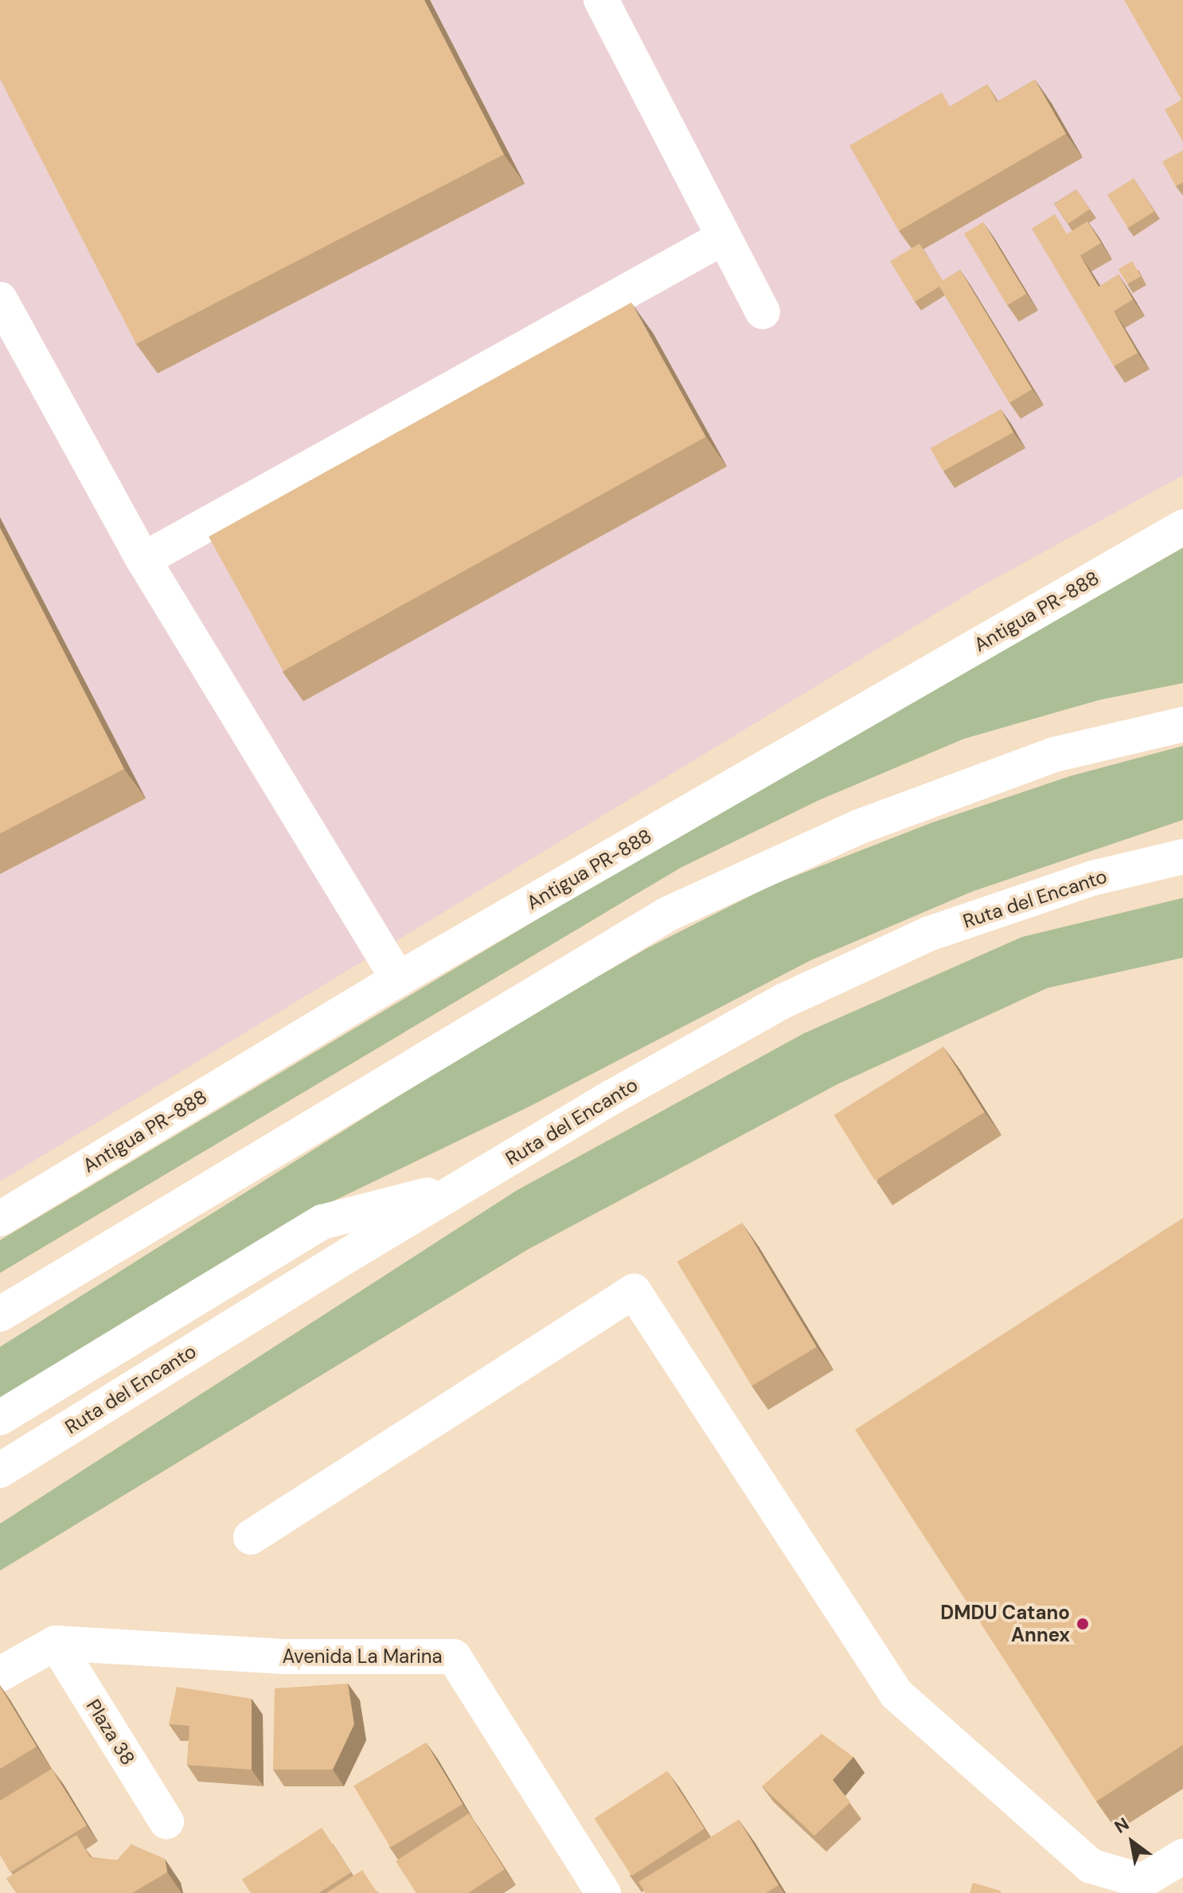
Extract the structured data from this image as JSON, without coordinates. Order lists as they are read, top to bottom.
{
  "streets": {
    "street": [
      "Antigua PR-888",
      "Ruta del Encanto",
      "Avenida La Marina",
      "Plaza 38"
    ]
  },
  "crossings": [
    ["Avenida La Marina", "Plaza 38"]
  ],
  "places": ["DMDU Catano Annex"],
  "north": "top left"
}
